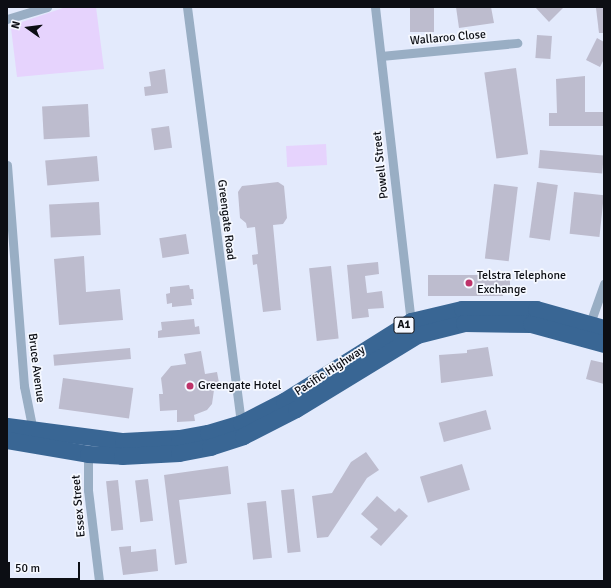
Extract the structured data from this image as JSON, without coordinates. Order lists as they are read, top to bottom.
{
  "streets": {
    "highway": ["A1", "Pacific Highway"],
    "street": [
      "Wallaroo Close",
      "Powell Street",
      "Greengate Road",
      "Bruce Avenue",
      "Essex Street"
    ]
  },
  "crossings": [
    ["Wallaroo Close", "Powell Street"],
    ["Powell Street", "Pacific Highway"],
    ["Greengate Road", "Pacific Highway"],
    ["Bruce Avenue", "Pacific Highway"],
    ["Pacific Highway", "Essex Street"]
  ],
  "places": ["Telstra Telephone Exchange", "Greengate Hotel"],
  "scale_bar": "50 m",
  "north": "left"
}
